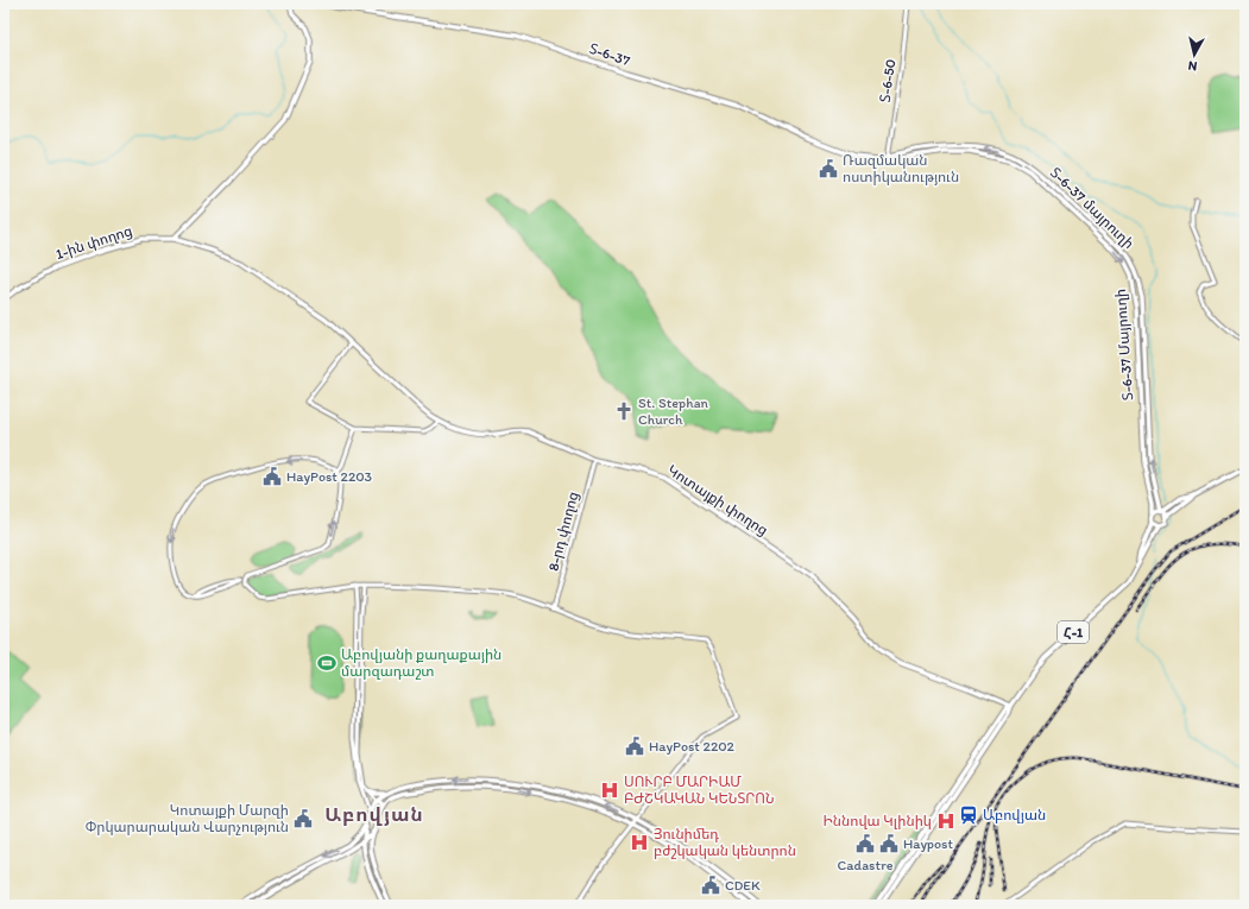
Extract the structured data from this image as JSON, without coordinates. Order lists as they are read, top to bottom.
{
  "streets": {
    "main road": [
      "Տ-6-37",
      "Տ-6-37 մայրուղի",
      "1-ին փողոց",
      "Տ-6-37 Մայրուղի",
      "Կոտայքի փողոց",
      "Հ-1"
    ],
    "street": ["Տ-6-50", "8-րդ փողոց"]
  },
  "crossings": [
    ["Տ-6-37", "Տ-6-37 մայրուղի"],
    ["Տ-6-50", "Տ-6-37 մայրուղի"],
    ["Տ-6-37 մայրուղի", "Տ-6-37 Մայրուղի"],
    ["Տ-6-37 մայրուղի", "Հ-1"],
    ["1-ին փողոց", "Կոտայքի փողոց"],
    ["Տ-6-37 Մայրուղի", "Հ-1"],
    ["Կոտայքի փողոց", "8-րդ փողոց"],
    ["Կոտայքի փողոց", "Հ-1"]
  ],
  "one_way": ["Տ-6-37 մայրուղի", "Տ-6-37 Մայրուղի"],
  "districts": ["Աբովյան"],
  "places": {
    "public building": [
      "Ռազմական ոստիկանություն",
      "HayPost 2203",
      "HayPost 2202",
      "Կոտայքի Մարզի Փրկարարական Վարչություն",
      "Cadastre",
      "Haypost",
      "CDEK"
    ],
    "church": ["St. Stephan Church"],
    "sports": ["Աբովյանի քաղաքային մարզադաշտ"],
    "hospital": ["ՍՈՒՐԲ ՄԱՐԻԱՄ ԲԺՇԿԱԿԱՆ ԿԵՆՏՐՈՆ", "Իննովա Կլինիկ", "Յունիմեդ բժշկական կենտրոն"],
    "station": ["Աբովյան"]
  },
  "north": "bottom"
}
